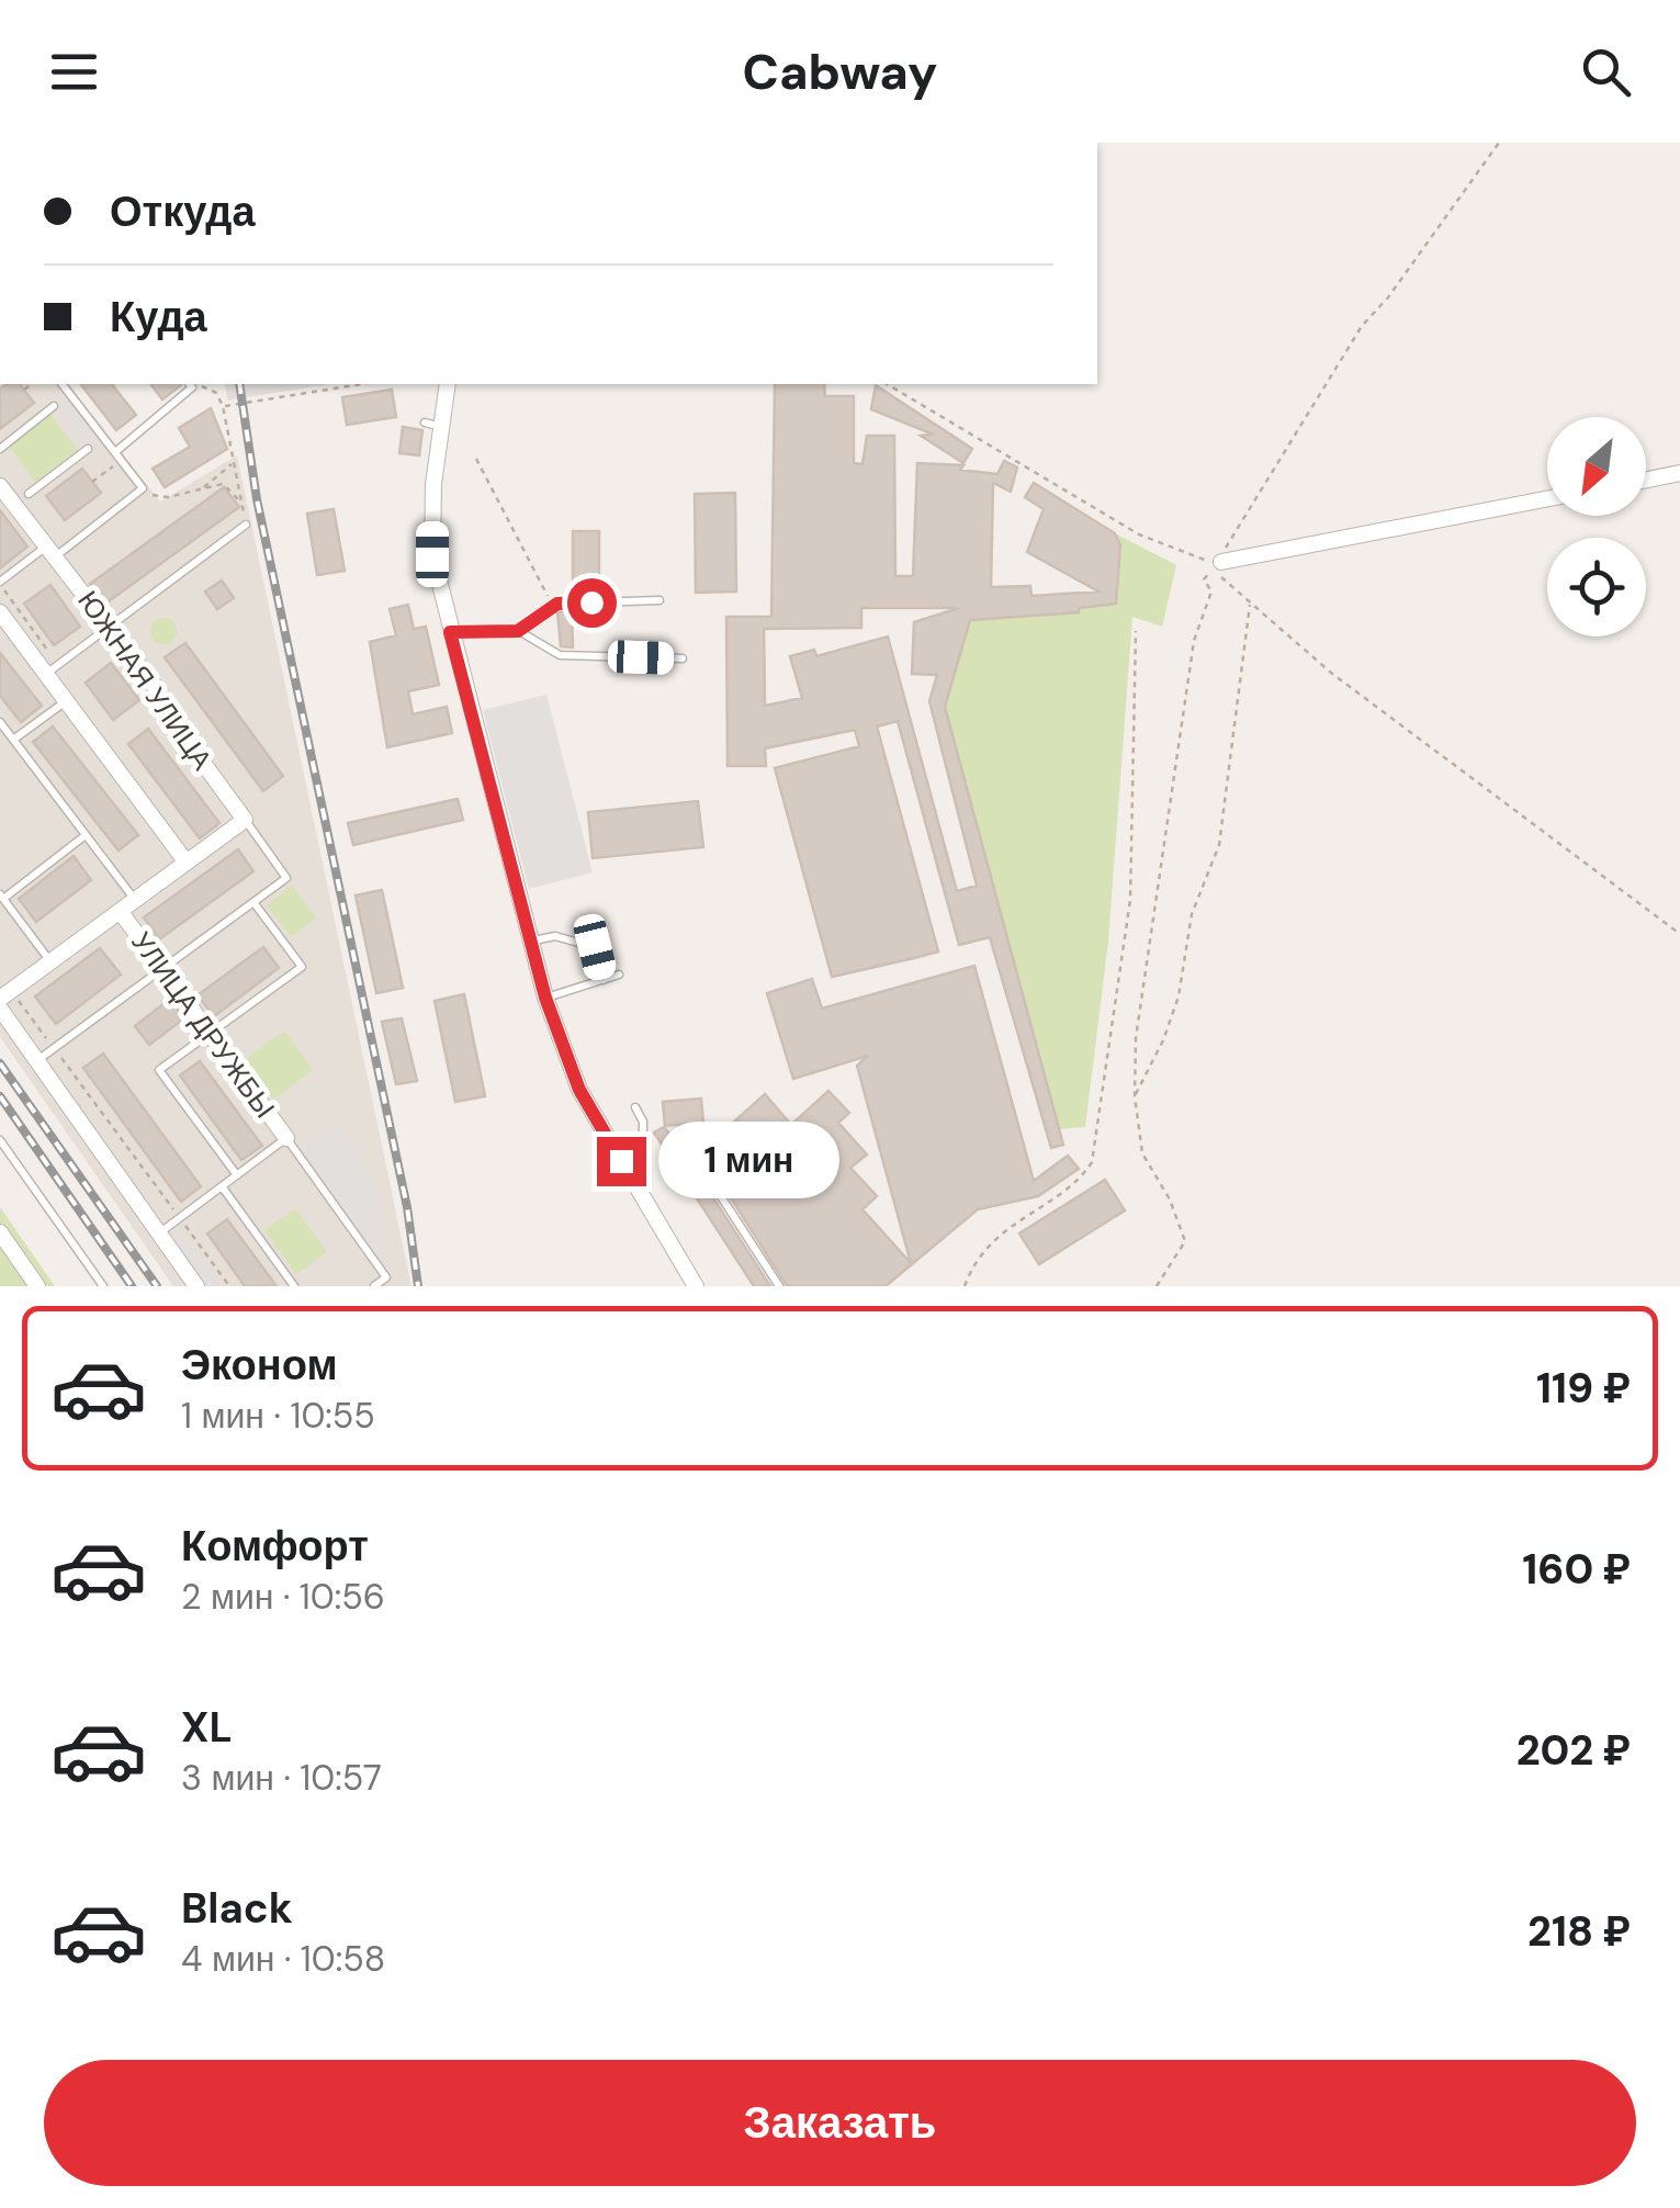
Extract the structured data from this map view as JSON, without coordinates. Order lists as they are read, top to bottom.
{
  "streets": {
    "street": ["ЮЖНАЯ УЛИЦА", "УЛИЦА ДРУЖБЫ"]
  },
  "north": "bottom left",
  "page": {
    "header": "Cabway",
    "banner": ["Откуда", "Куда"],
    "bubble": "1 мин",
    "list": [
      {
        "name": "Эконом",
        "note": "1 мин · 10:55",
        "value": "119 ₽"
      },
      {
        "name": "Комфорт",
        "note": "2 мин · 10:56",
        "value": "160 ₽"
      },
      {
        "name": "XL",
        "note": "3 мин · 10:57",
        "value": "202 ₽"
      },
      {
        "name": "Black",
        "note": "4 мин · 10:58",
        "value": "218 ₽"
      }
    ],
    "buttons": "Заказать"
  }
}
